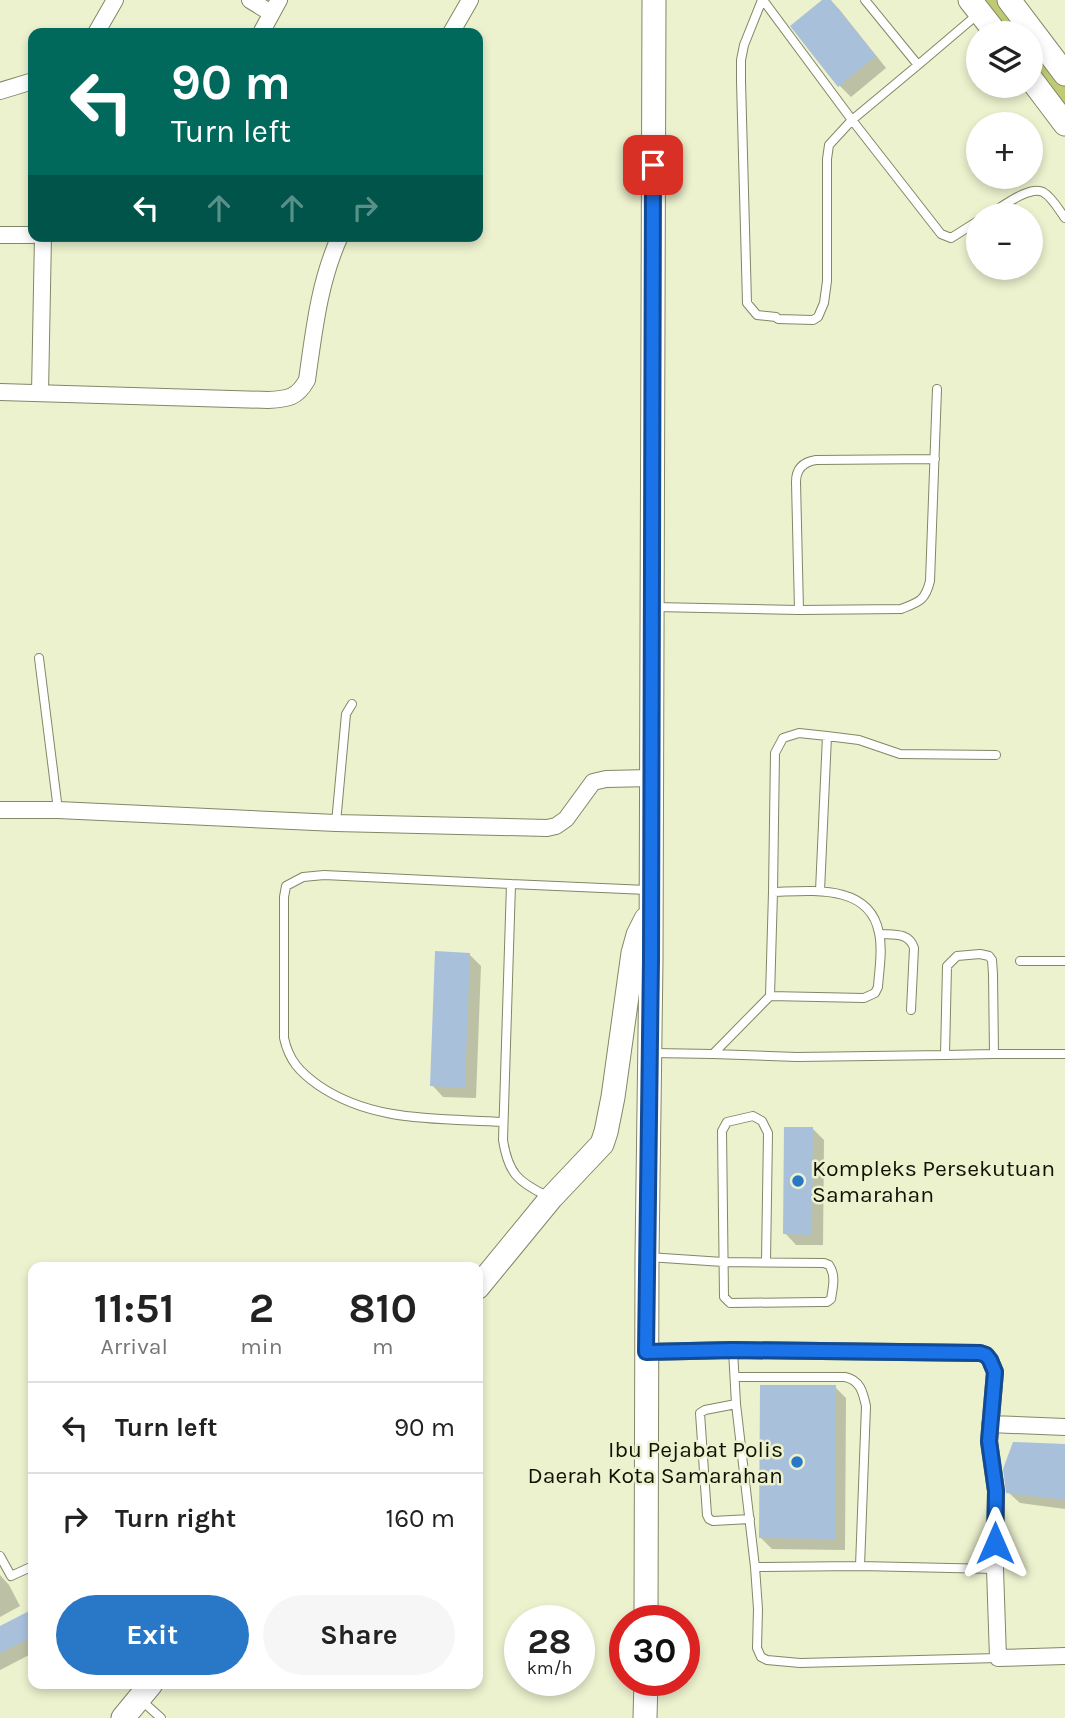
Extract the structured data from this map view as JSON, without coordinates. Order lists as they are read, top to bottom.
{
  "places": ["Kompleks Persekutuan Samarahan", "Ibu Pejabat Polis Daerah Kota Samarahan"],
  "page": {
    "map_buttons": ["+", "−"],
    "turn": ["90 m", "Turn left"],
    "eta": [
      "11:51",
      "Arrival",
      "2",
      "min",
      "810",
      "m"
    ],
    "list": [
      {
        "name": "Turn left",
        "value": "90 m"
      },
      {
        "name": "Turn right",
        "value": "160 m"
      }
    ],
    "buttons": ["Exit", "Share"],
    "speed": "28 km/h",
    "limit": "30"
  }
}
